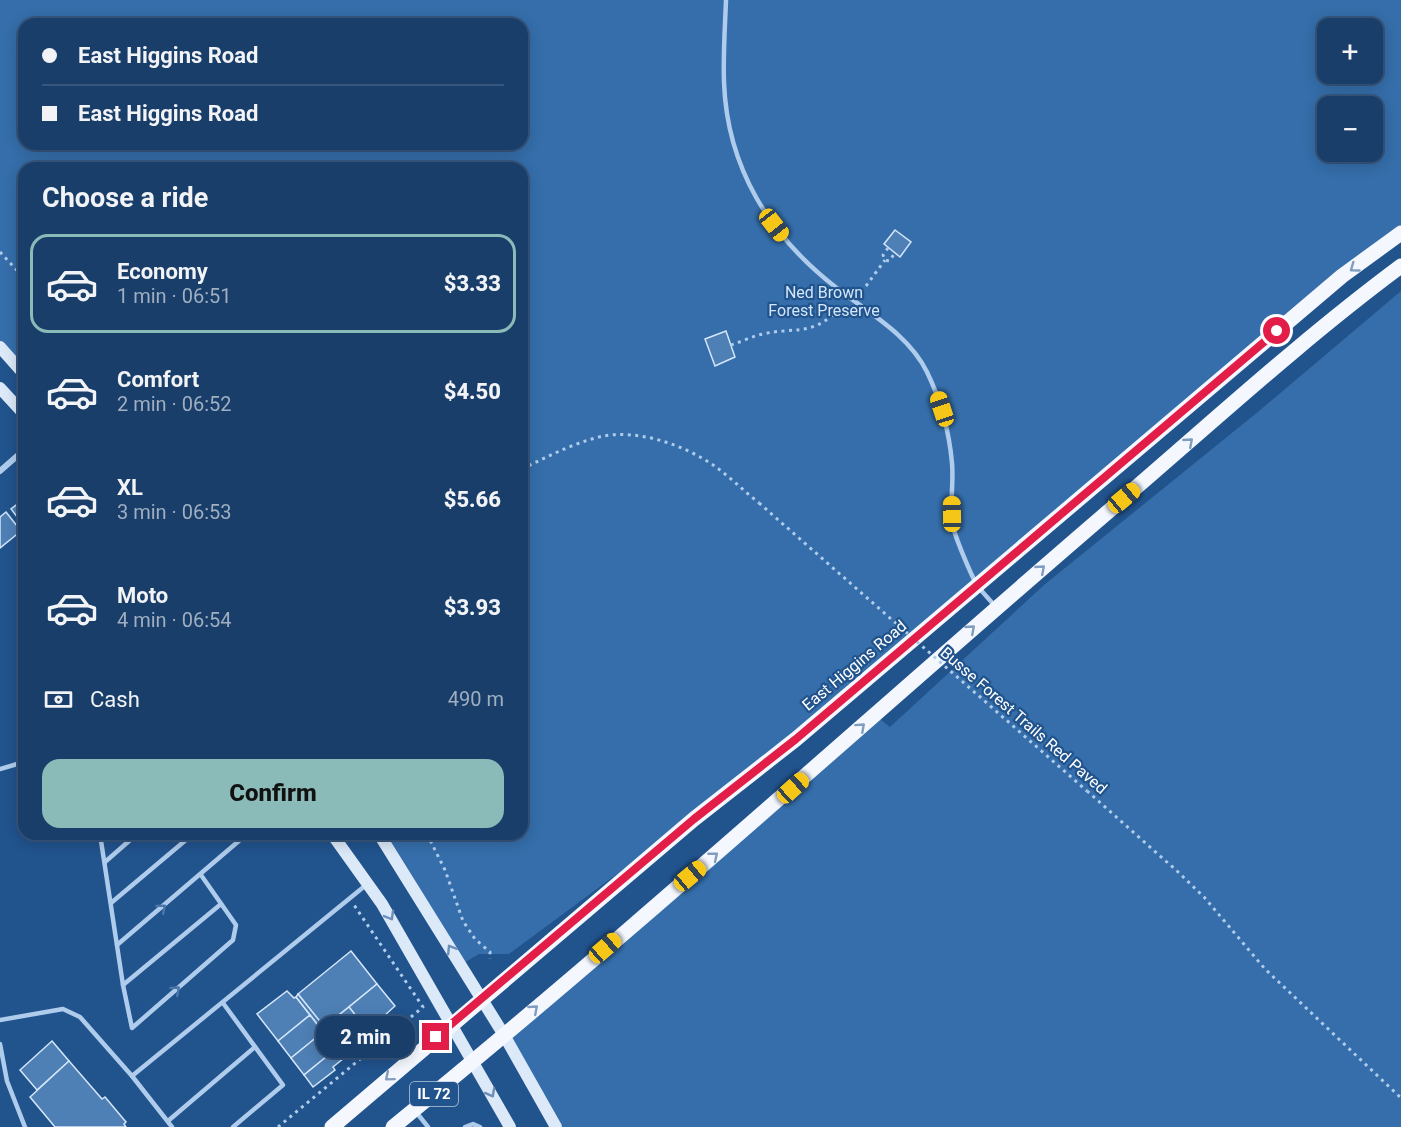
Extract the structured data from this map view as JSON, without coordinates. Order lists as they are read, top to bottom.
{
  "streets": {
    "main road": ["East Higgins Road", "IL 72"],
    "path": ["Busse Forest Trails Red Paved"]
  },
  "parks": ["Ned Brown Forest Preserve"],
  "page": {
    "map_buttons": ["+", "−"],
    "banner": ["East Higgins Road", "East Higgins Road"],
    "heading": "Choose a ride",
    "list": [
      {
        "name": "Economy",
        "note": "1 min · 06:51",
        "value": "$3.33"
      },
      {
        "name": "Comfort",
        "note": "2 min · 06:52",
        "value": "$4.50"
      },
      {
        "name": "XL",
        "note": "3 min · 06:53",
        "value": "$5.66"
      },
      {
        "name": "Moto",
        "note": "4 min · 06:54",
        "value": "$3.93"
      }
    ],
    "pay": ["Cash", "490 m"],
    "buttons": "Confirm",
    "bubble": "2 min"
  }
}
